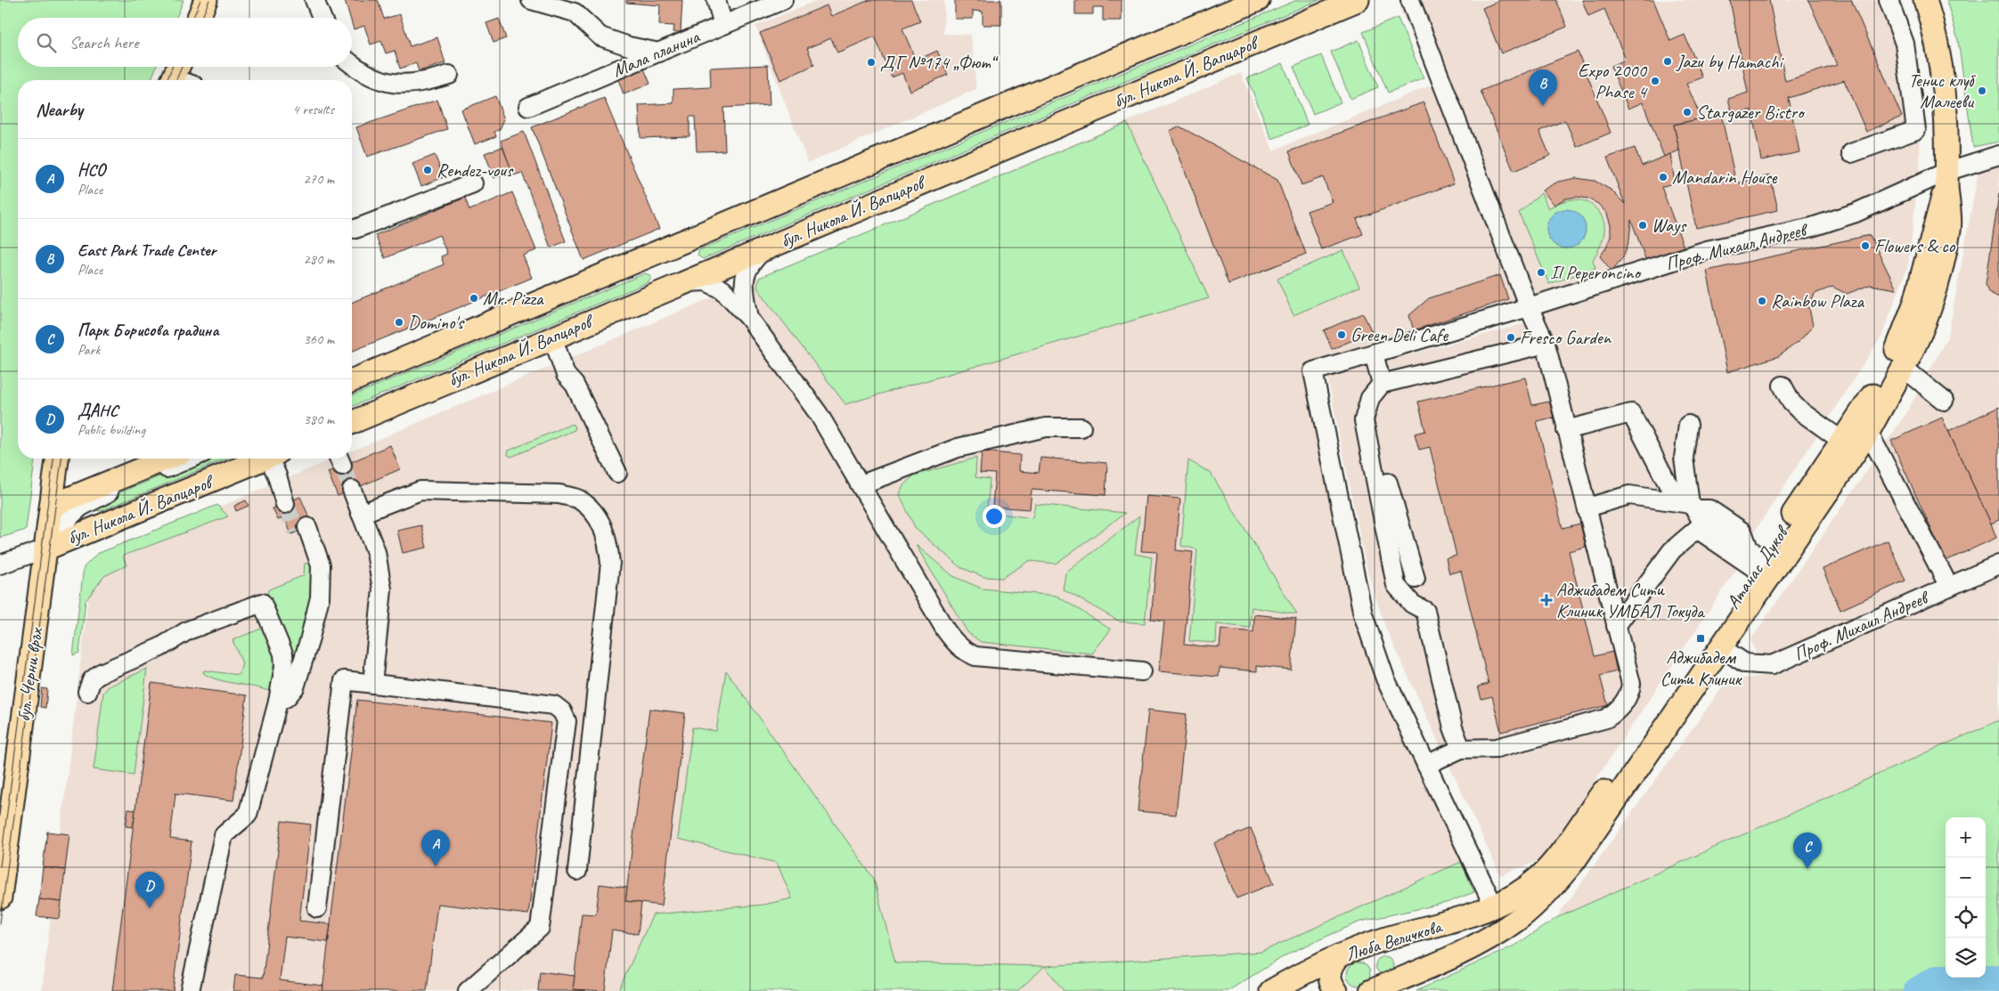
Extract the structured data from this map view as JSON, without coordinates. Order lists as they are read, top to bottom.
{
  "streets": {
    "main road": [
      "бул. Никола Й. Вапцаров",
      "Атанас Дуков",
      "бул. Черни връх",
      "Люба Величкова"
    ],
    "street": ["Мала планина", "Проф. Михаил Андреев"]
  },
  "crossings": [
    ["бул. Никола Й. Вапцаров", "бул. Черни връх"],
    ["Проф. Михаил Андреев", "Атанас Дуков"],
    ["Атанас Дуков", "Люба Величкова"]
  ],
  "places": {
    "other": [
      "Jazu by Hamachi",
      "ДГ №174 „Фют“",
      "Expo 2000 Phase 4",
      "Тенис клуб Малееви",
      "Stargazer Bistro",
      "Rendez-vous",
      "Mandarin House",
      "Ways",
      "Flowers & co",
      "Il Peperoncino",
      "Mr. Pizza",
      "Rainbow Plaza",
      "Domino's",
      "Green Deli Cafe",
      "Fresco Garden"
    ],
    "health": ["Аджибадем Сити Клиник УМБАЛ Токуда"],
    "transit": ["Аджибадем Сити Клиник"]
  },
  "page": {
    "search": "Search here",
    "pins": [
      "B",
      "A",
      "C",
      "D"
    ],
    "heading": ["Nearby", "4 results"],
    "list": [
      {
        "mark": "A",
        "name": "НСО",
        "note": "Place",
        "value": "270 m"
      },
      {
        "mark": "B",
        "name": "East Park Trade Center",
        "note": "Place",
        "value": "280 m"
      },
      {
        "mark": "C",
        "name": "Парк Борисова градина",
        "note": "Park",
        "value": "360 m"
      },
      {
        "mark": "D",
        "name": "ДАНС",
        "note": "Public building",
        "value": "380 m"
      }
    ],
    "map_buttons": ["+", "−"]
  }
}
